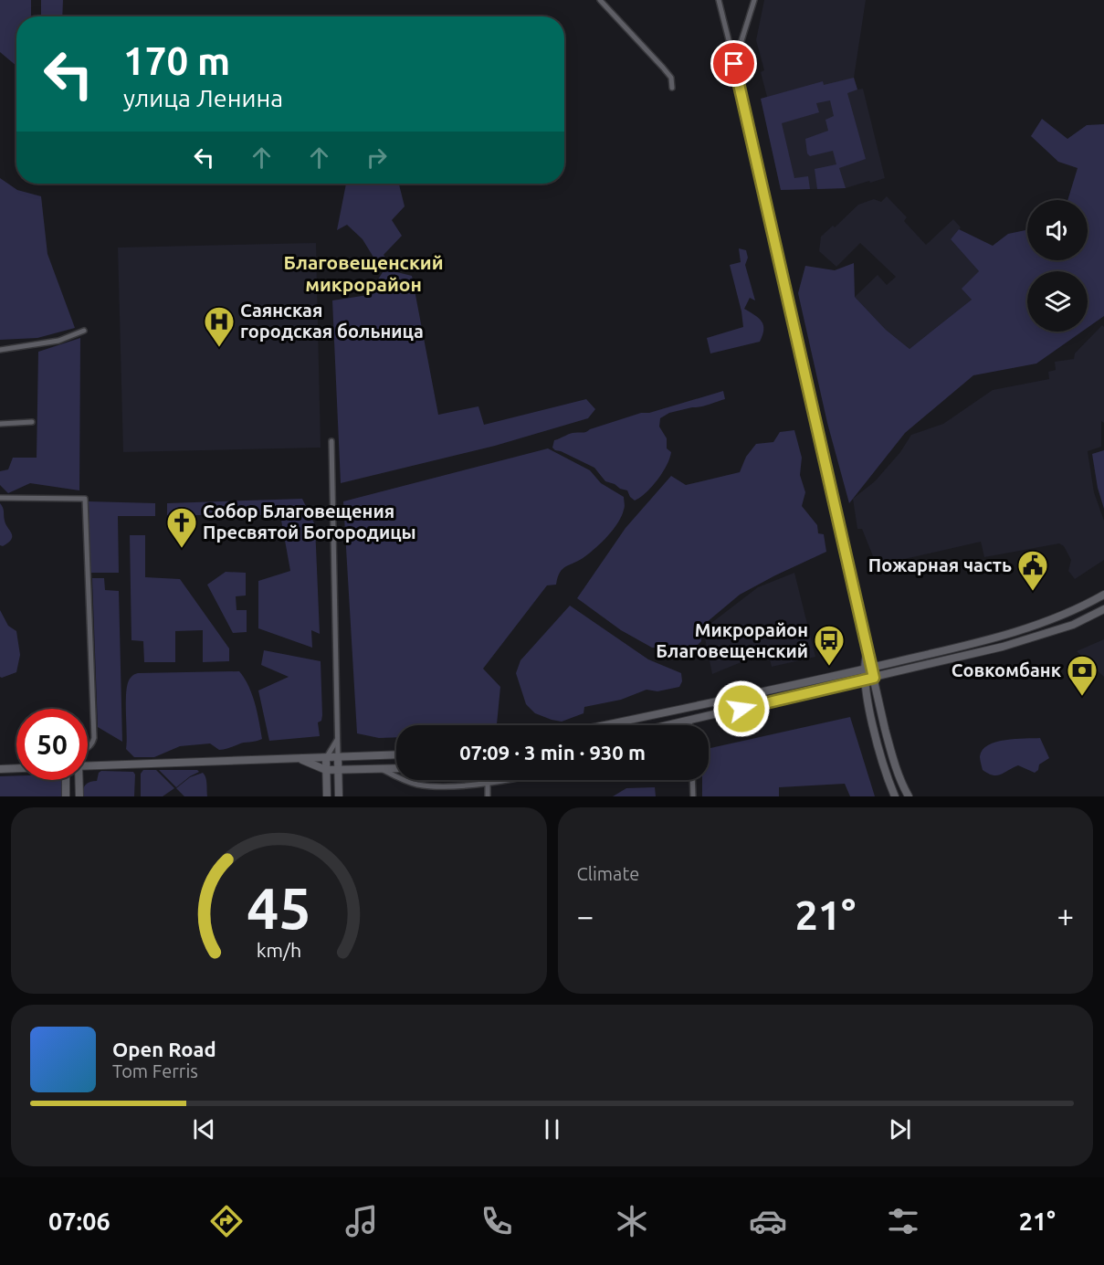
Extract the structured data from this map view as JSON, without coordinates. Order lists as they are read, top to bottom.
{
  "districts": ["Благовещенский микрорайон"],
  "places": {
    "hospital": ["Саянская городская больница"],
    "church": ["Собор Благовещения Пресвятой Богородицы"],
    "public building": ["Пожарная часть"],
    "bus stop": ["Микрорайон Благовещенский"],
    "bank": ["Совкомбанк"]
  },
  "page": {
    "turn": ["170 m", "улица Ленина"],
    "limit": "50",
    "trip": "07:09 · 3 min · 930 m",
    "tile": "Climate",
    "heat": ["−", "21°", "+"],
    "song": ["Open Road", "Tom Ferris"],
    "tabs": ["07:06", "21°"],
    "gauge": ["45", "km/h"]
  }
}
